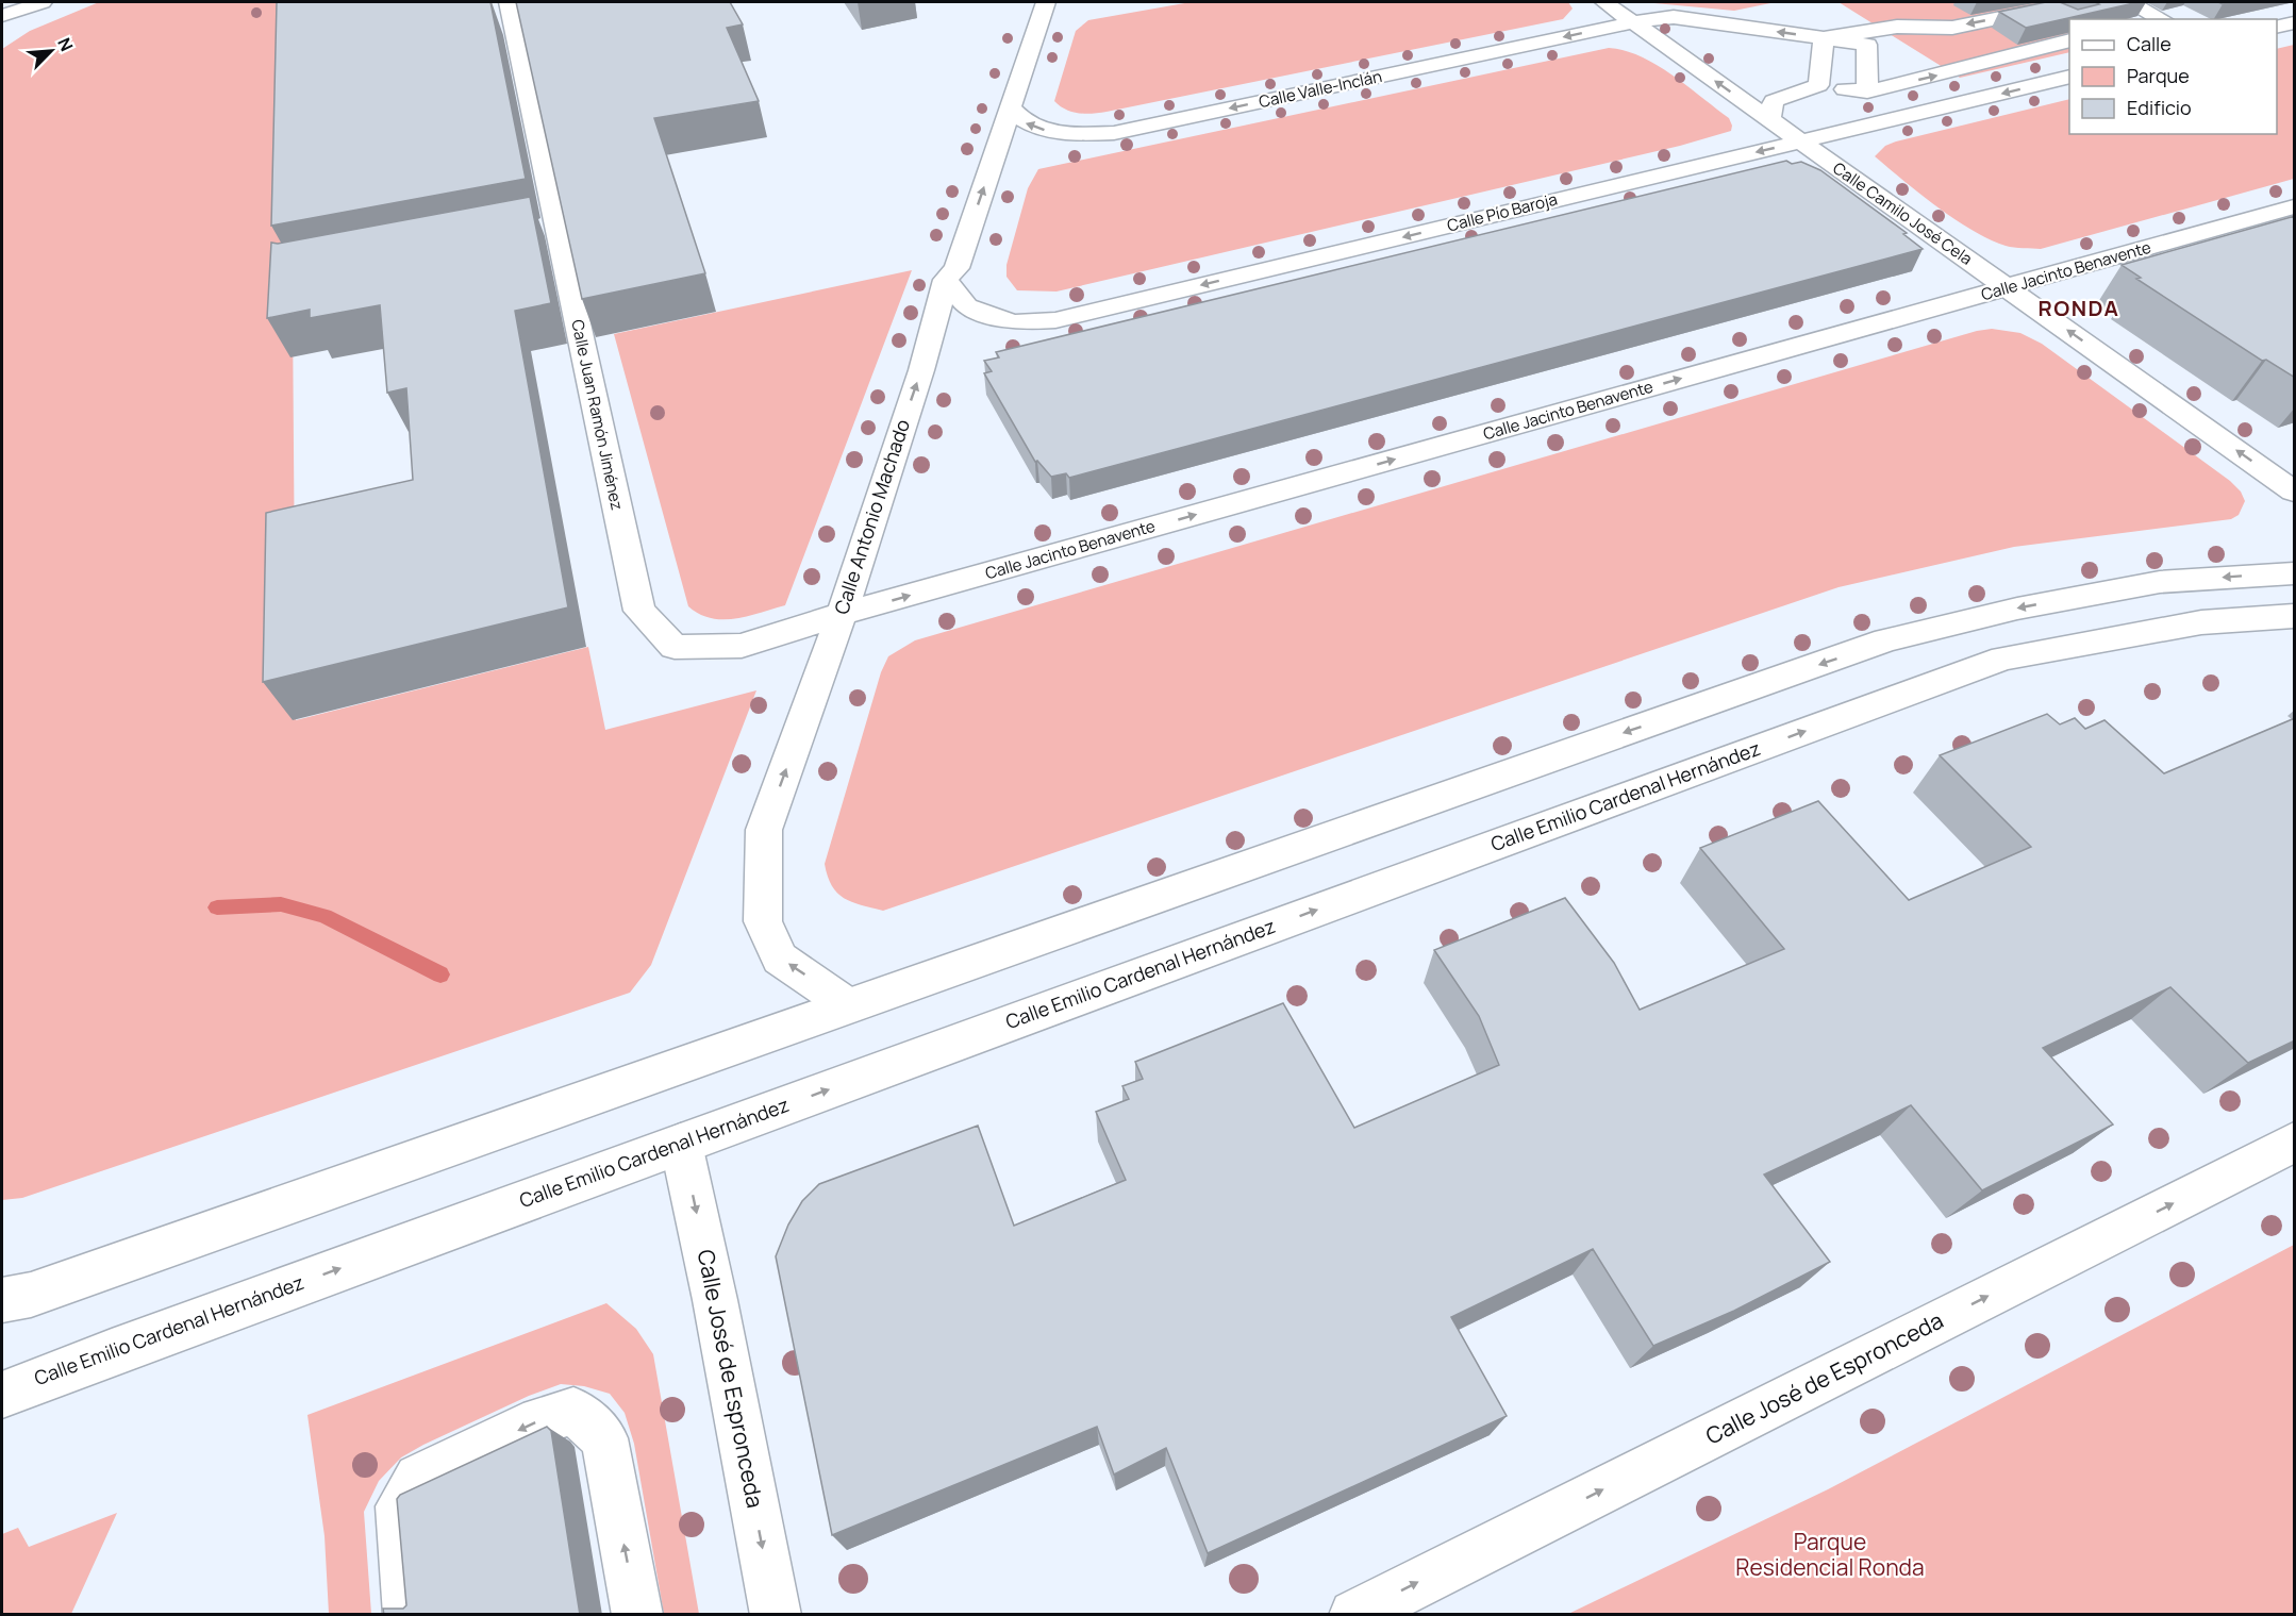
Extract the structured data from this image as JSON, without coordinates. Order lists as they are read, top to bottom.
{
  "streets": {
    "main road": [
      "Calle Valle-Inclán",
      "Calle Pío Baroja",
      "Calle Camilo José Cela",
      "Calle Jacinto Benavente",
      "Calle Juan Ramón Jiménez",
      "Calle Antonio Machado",
      "Calle Emilio Cardenal Hernández",
      "Calle José de Espronceda"
    ]
  },
  "crossings": [
    ["Calle Valle-Inclán", "Calle Camilo José Cela"],
    ["Calle Valle-Inclán", "Calle Antonio Machado"],
    ["Calle Pío Baroja", "Calle Camilo José Cela"],
    ["Calle Pío Baroja", "Calle Antonio Machado"],
    ["Calle Camilo José Cela", "Calle Jacinto Benavente"],
    ["Calle Jacinto Benavente", "Calle Juan Ramón Jiménez"],
    ["Calle Jacinto Benavente", "Calle Antonio Machado"],
    ["Calle Juan Ramón Jiménez", "Calle Antonio Machado"],
    ["Calle Emilio Cardenal Hernández", "Calle José de Espronceda"]
  ],
  "one_way": ["Calle Valle-Inclán", "Calle Camilo José Cela", "Calle Antonio Machado"],
  "districts": ["RONDA"],
  "parks": ["Parque Residencial Ronda"],
  "legend": ["Calle", "Parque", "Edificio"],
  "north": "top right"
}
